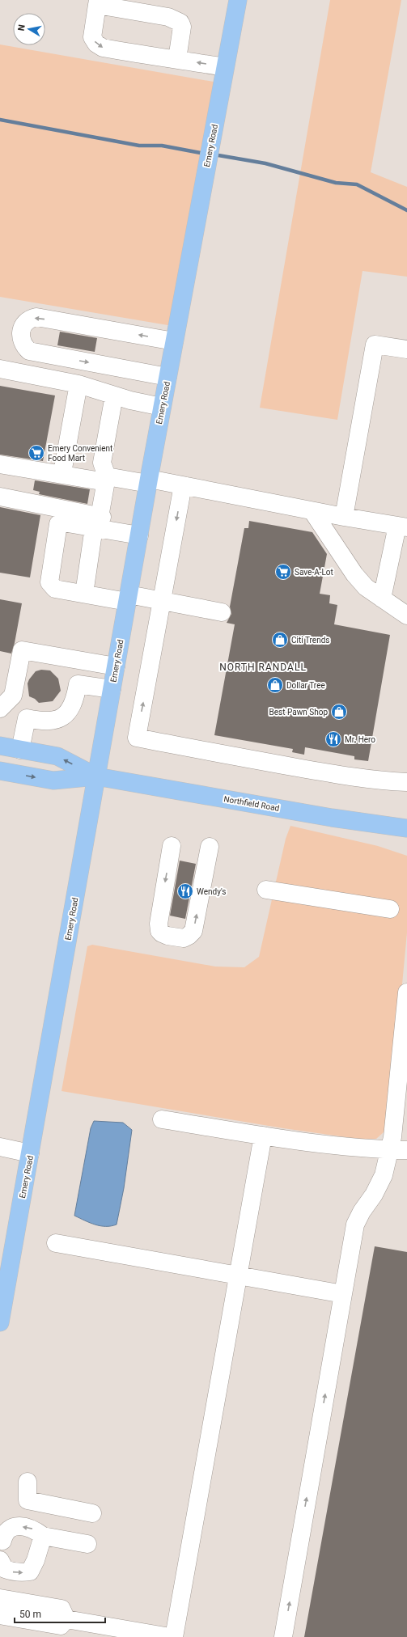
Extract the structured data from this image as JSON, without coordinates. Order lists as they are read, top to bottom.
{
  "streets": {
    "main road": ["Emery Road", "Northfield Road"]
  },
  "crossings": [
    ["Emery Road", "Northfield Road"]
  ],
  "districts": ["NORTH RANDALL"],
  "places": {
    "supermarket": ["Emery Convenient Food Mart", "Save-A-Lot"],
    "shop": ["Citi Trends", "Dollar Tree", "Best Pawn Shop"],
    "restaurant": ["Mr. Hero", "Wendy's"]
  },
  "scale_bar": "50 m",
  "north": "left"
}
